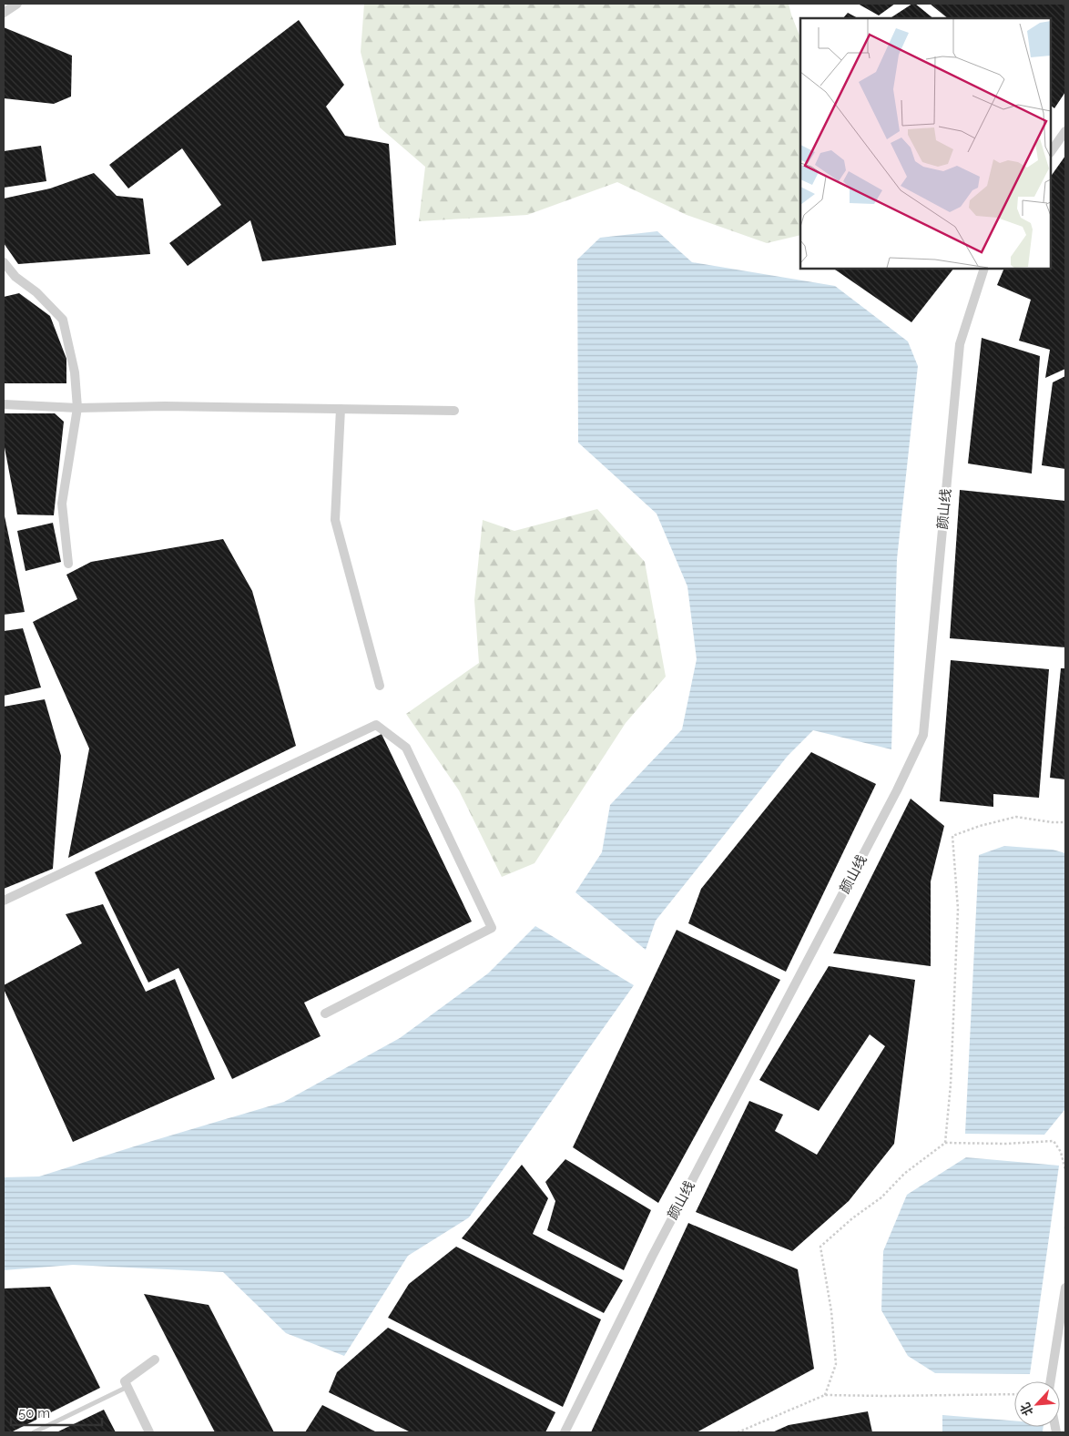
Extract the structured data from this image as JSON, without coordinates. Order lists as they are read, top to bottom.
{
  "streets": {
    "street": ["颜山线"]
  },
  "scale_bar": "50 m",
  "north": "bottom left"
}
